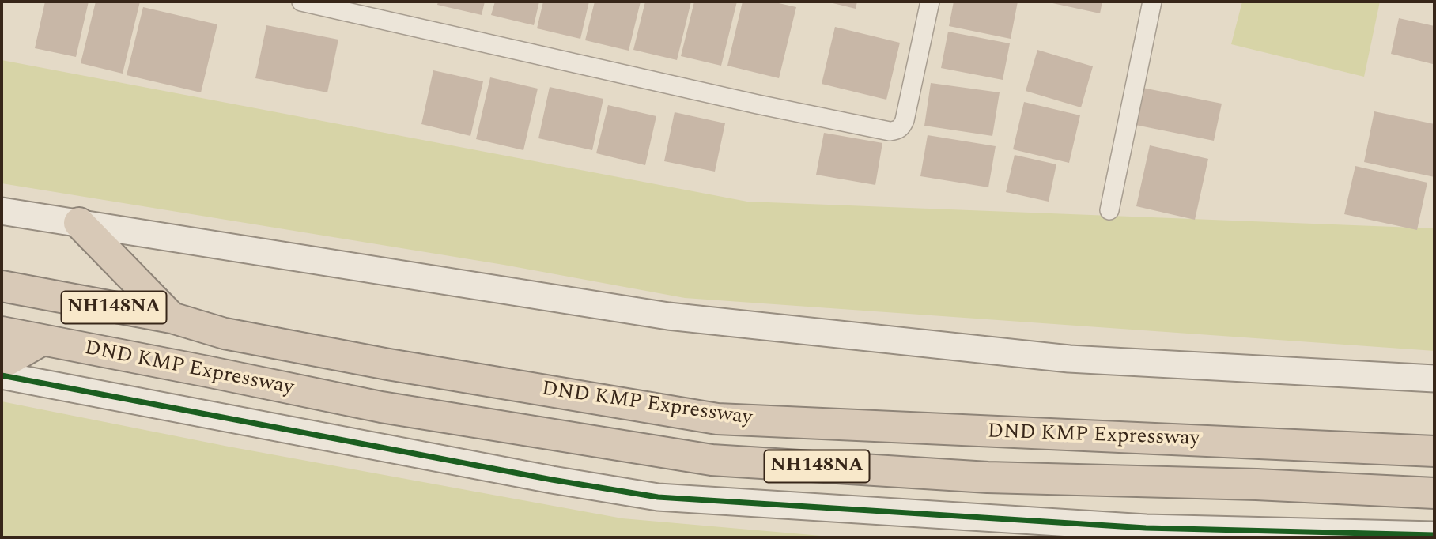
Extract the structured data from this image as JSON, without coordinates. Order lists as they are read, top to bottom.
{
  "streets": {
    "highway": ["NH148NA", "DND KMP Expressway"]
  }
}
